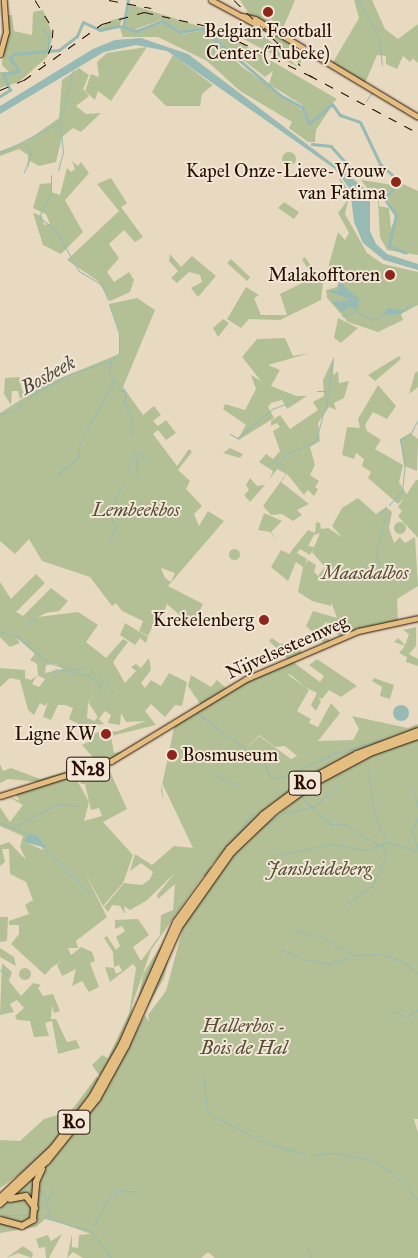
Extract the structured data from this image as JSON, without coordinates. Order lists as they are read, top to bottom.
{
  "streets": {
    "highway": ["R0"],
    "main road": ["Nijvelsesteenweg", "N28"]
  },
  "water": ["Bosbeek"],
  "parks": [
    "Lembeekbos",
    "Maasdalbos",
    "Jansheideberg",
    "Hallerbos - Bois de Hal"
  ],
  "places": [
    "Belgian Football Center (Tubeke)",
    "Kapel Onze-Lieve-Vrouw van Fatima",
    "Malakofftoren",
    "Krekelenberg",
    "Ligne KW",
    "Bosmuseum"
  ]
}
